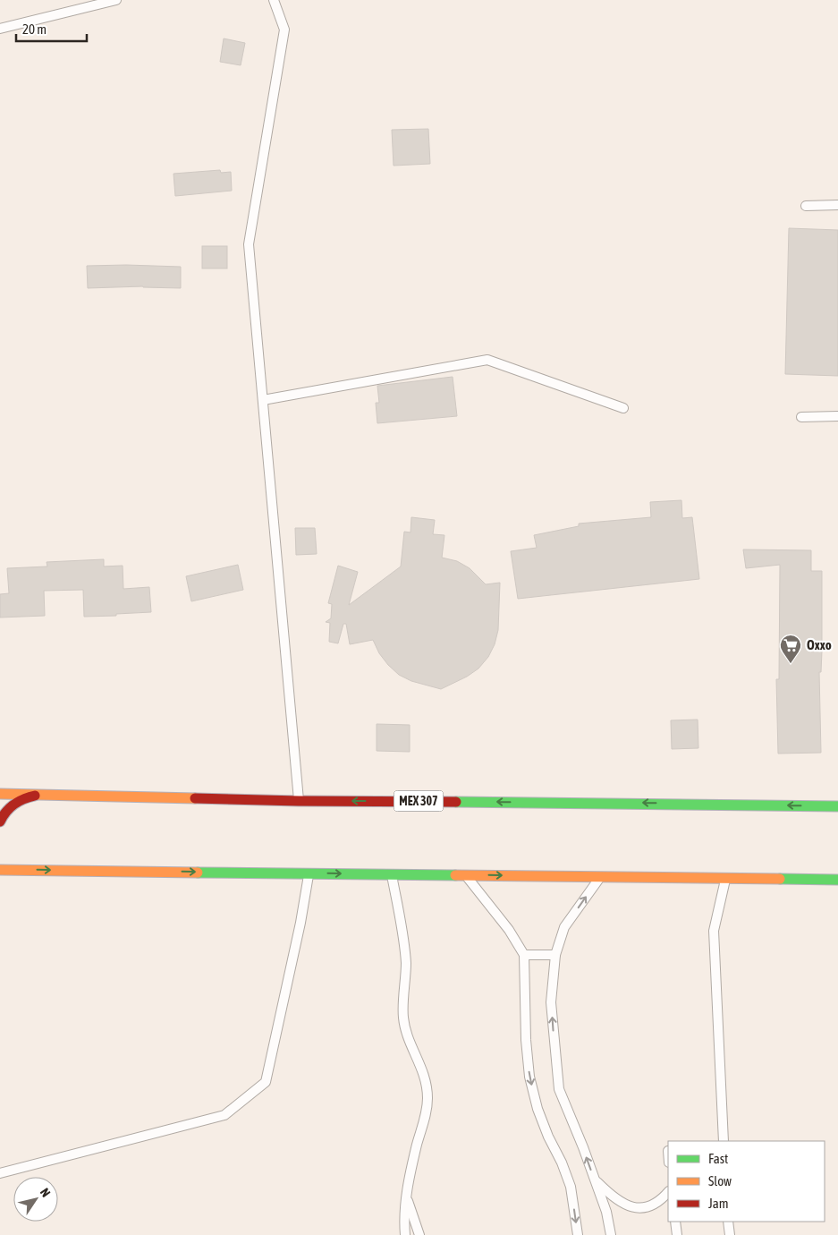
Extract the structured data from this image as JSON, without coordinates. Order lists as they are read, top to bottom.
{
  "streets": {
    "highway": ["MEX 307"]
  },
  "places": {
    "supermarket": ["Oxxo"]
  },
  "legend": ["Fast", "Slow", "Jam"],
  "scale_bar": "20 m",
  "north": "top right"
}
